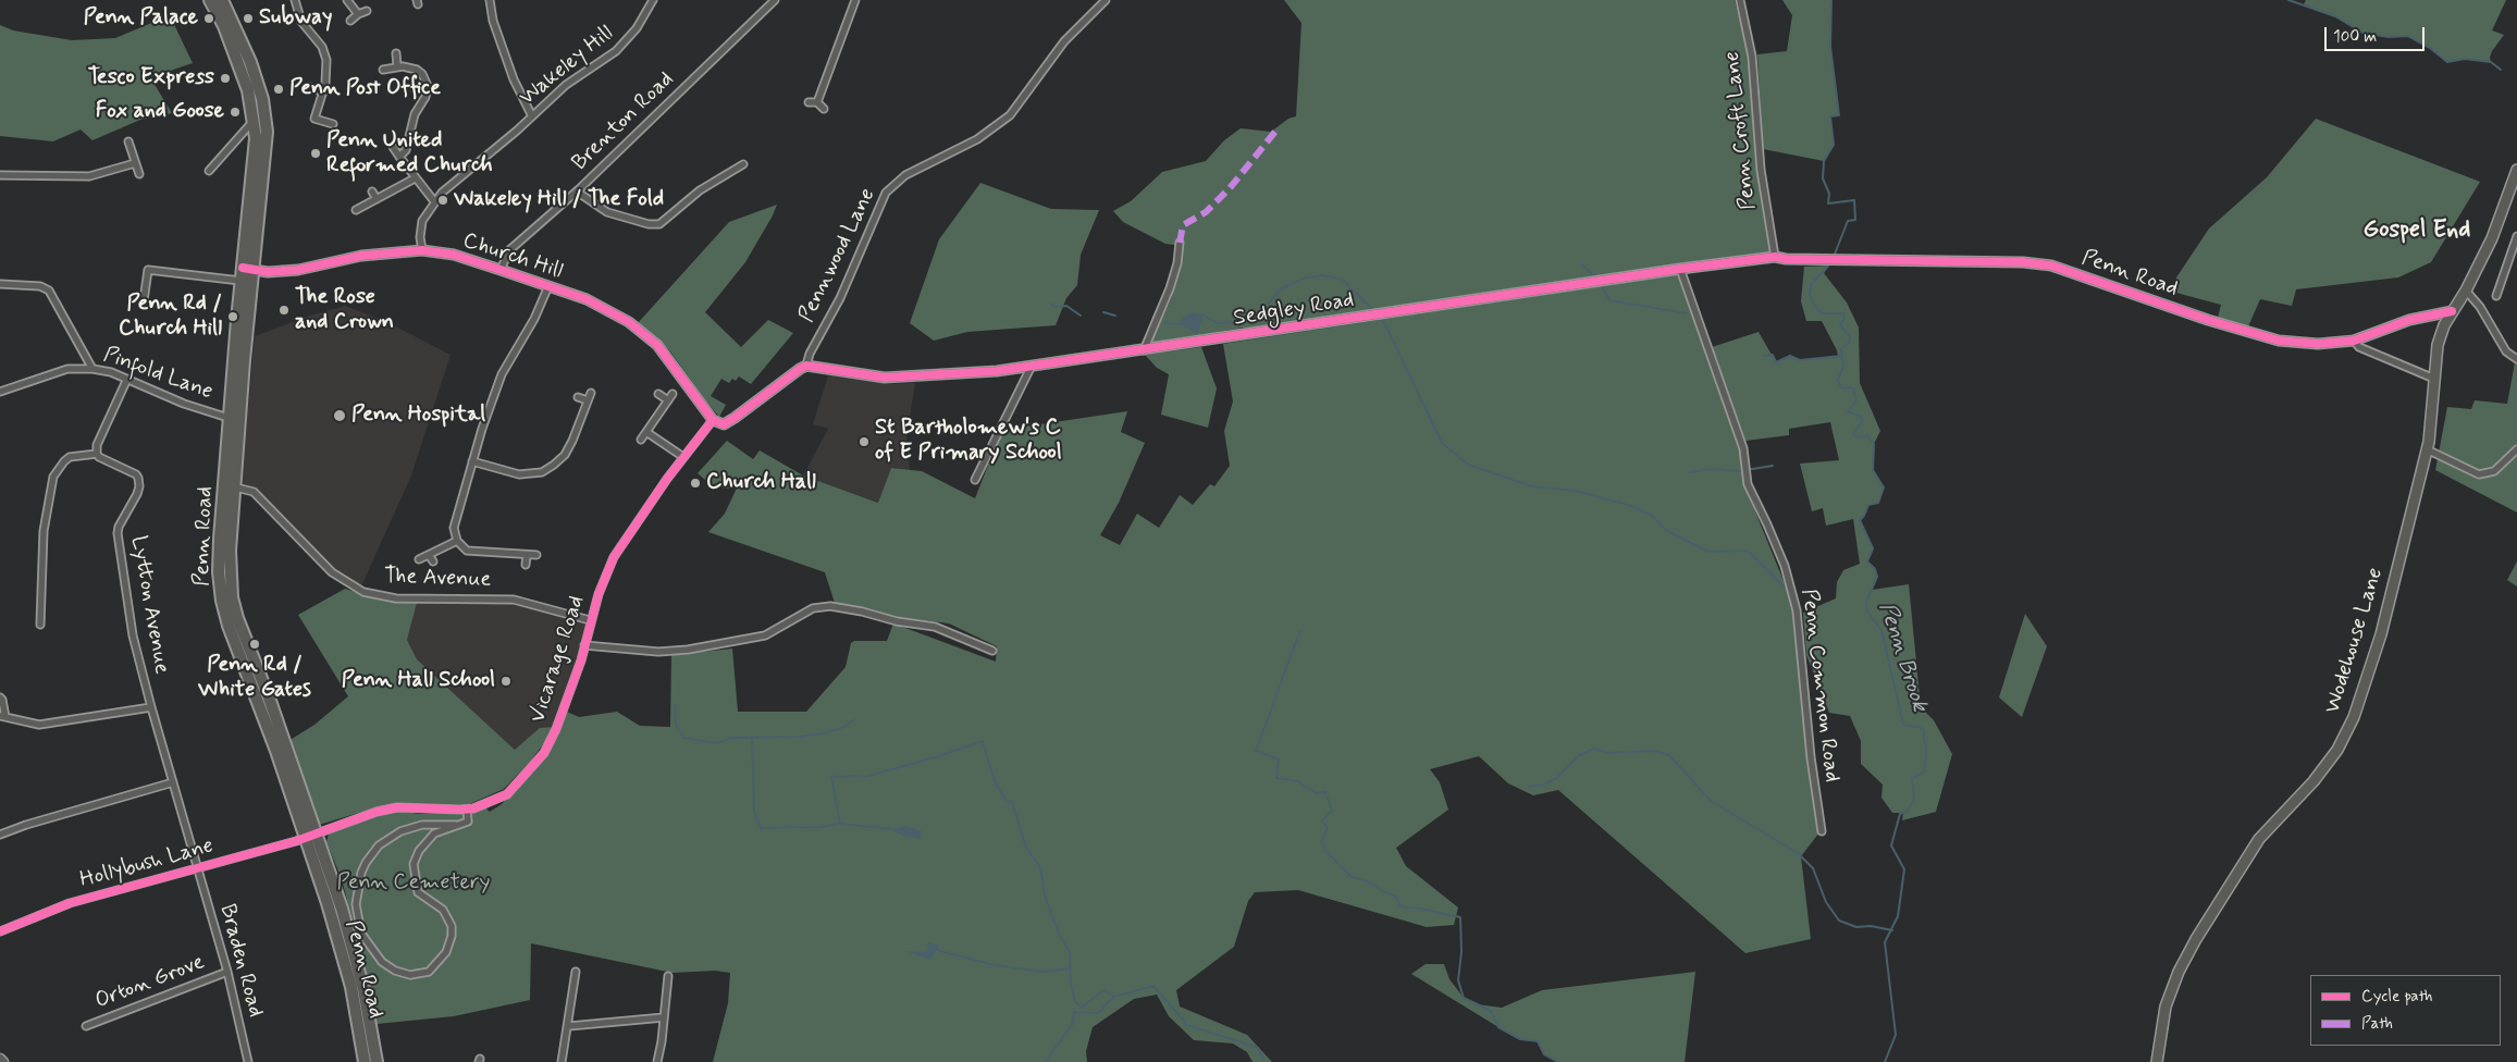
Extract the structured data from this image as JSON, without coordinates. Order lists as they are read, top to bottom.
{
  "streets": {
    "highway": ["Penn Road"],
    "main road": ["Wodehouse Lane"],
    "street": [
      "Wakeley Hill",
      "Brenton Road",
      "Penn Croft Lane",
      "Pennwood Lane",
      "Church Hill",
      "Sedgley Road",
      "Pinfold Lane",
      "The Avenue",
      "Lytton Avenue",
      "Vicarage Road",
      "Penn Common Road",
      "Hollybush Lane",
      "Braden Road",
      "Orton Grove"
    ]
  },
  "crossings": [
    ["Wakeley Hill", "Church Hill"],
    ["Brenton Road", "Church Hill"],
    ["Penn Croft Lane", "Sedgley Road"],
    ["Pennwood Lane", "Sedgley Road"],
    ["Church Hill", "Penn Road"],
    ["Church Hill", "Vicarage Road"],
    ["Penn Road", "Sedgley Road"],
    ["Penn Road", "Pinfold Lane"],
    ["Penn Road", "The Avenue"],
    ["Penn Road", "Wodehouse Lane"],
    ["Penn Road", "Vicarage Road"],
    ["Penn Road", "Hollybush Lane"],
    ["Sedgley Road", "Penn Common Road"],
    ["The Avenue", "Vicarage Road"],
    ["Lytton Avenue", "Hollybush Lane"],
    ["Lytton Avenue", "Braden Road"],
    ["Vicarage Road", "Hollybush Lane"],
    ["Hollybush Lane", "Braden Road"],
    ["Braden Road", "Orton Grove"]
  ],
  "districts": ["Gospel End"],
  "water": ["Penn Brook"],
  "parks": ["Penn Cemetery"],
  "places": [
    "Penn Palace",
    "Subway",
    "Tesco Express",
    "Penn Post Office",
    "Fox and Goose",
    "Penn United Reformed Church",
    "Wakeley Hill / The Fold",
    "The Rose and Crown",
    "Penn Rd / Church Hill",
    "Penn Hospital",
    "St Bartholomew's C of E Primary School",
    "Church Hall",
    "Penn Rd / White Gates",
    "Penn Hall School"
  ],
  "legend": ["Cycle path", "Path"],
  "scale_bar": "100 m"
}
